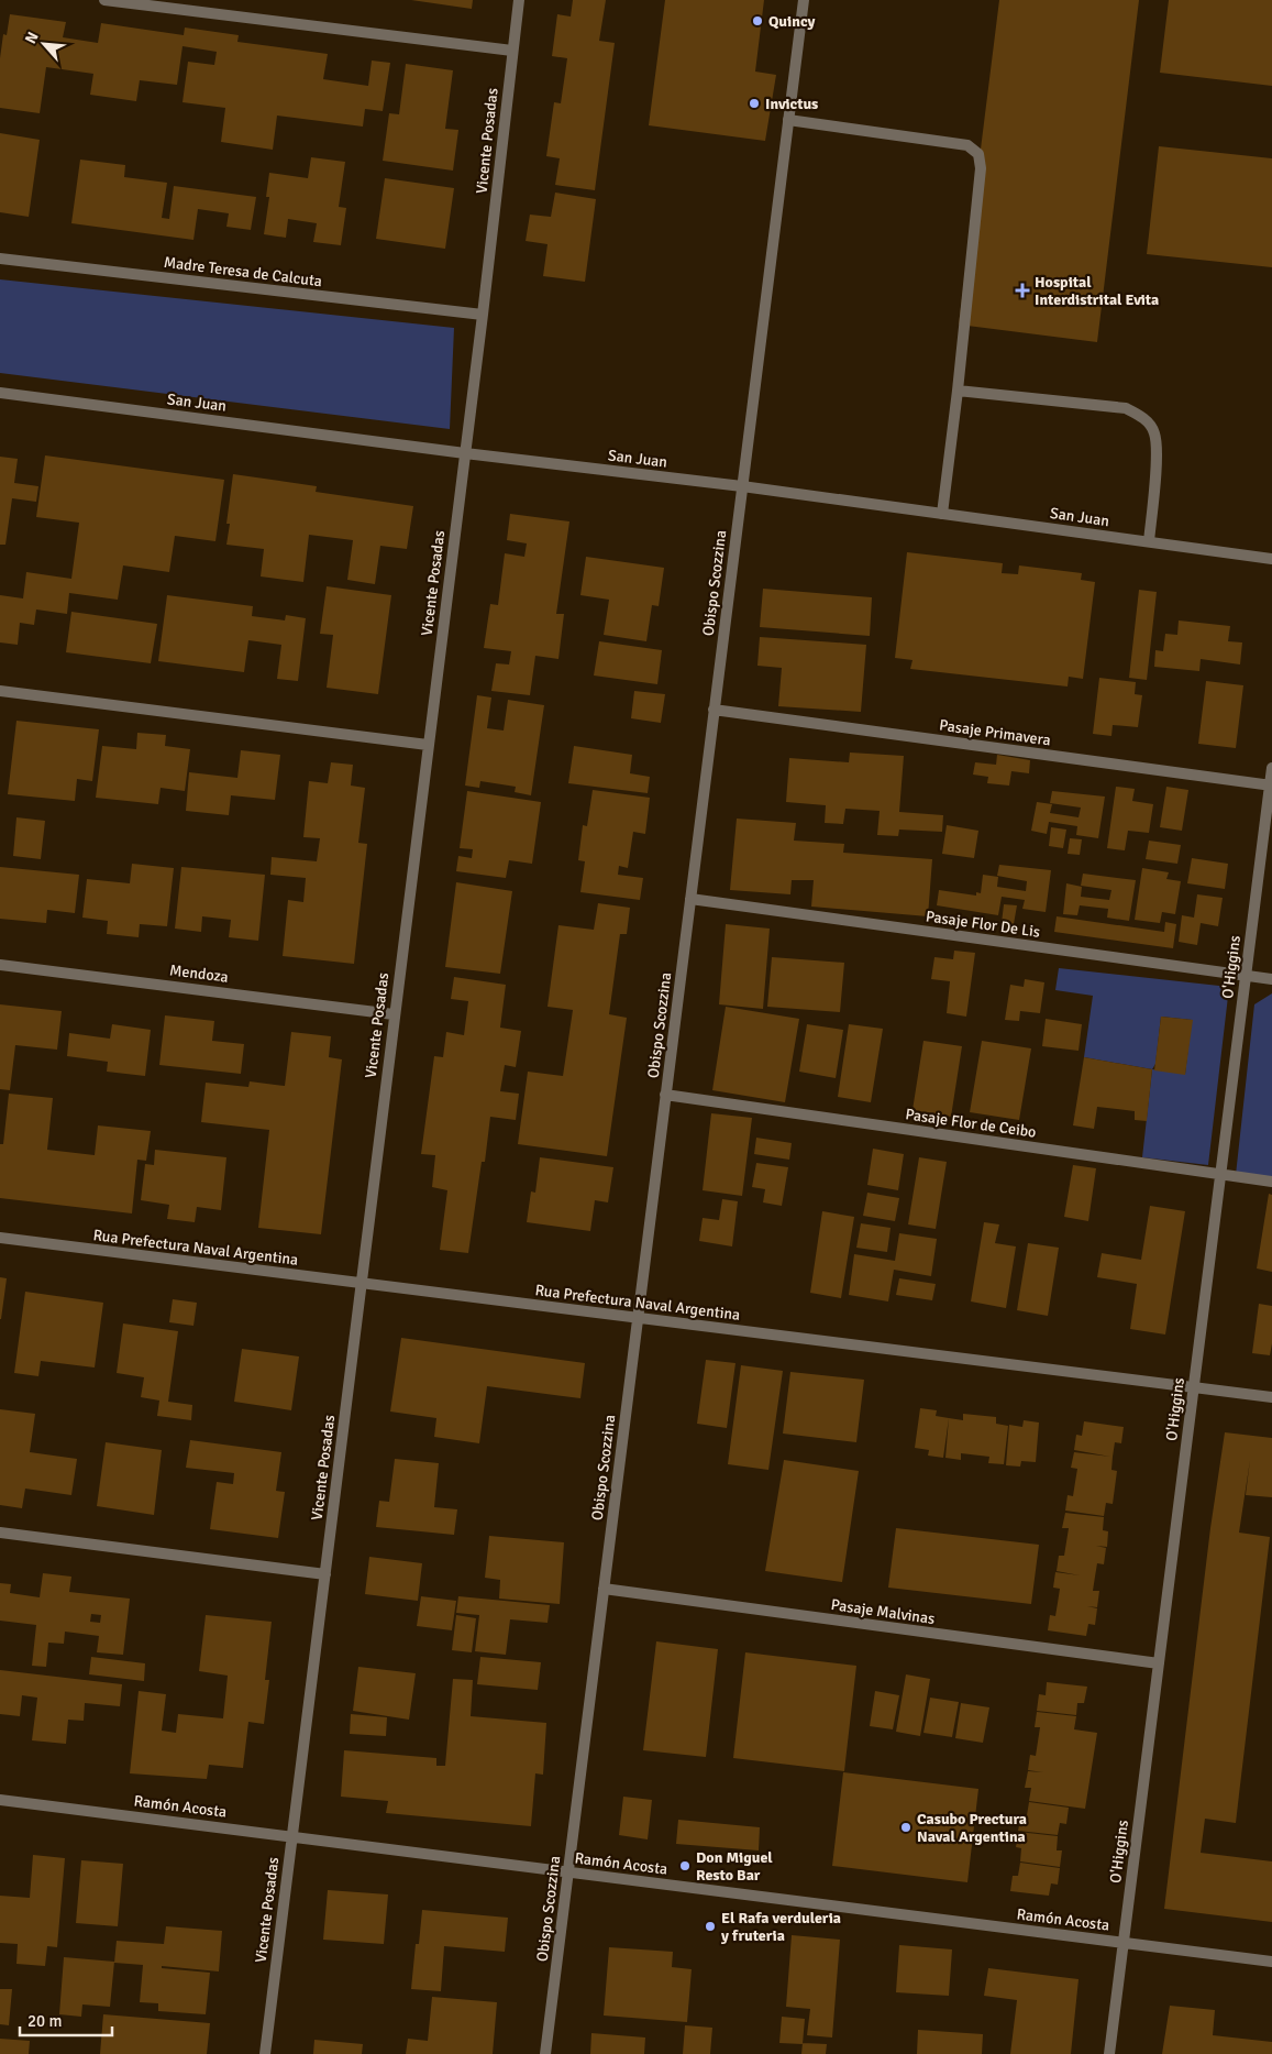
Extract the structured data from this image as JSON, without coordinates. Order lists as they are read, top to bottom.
{
  "streets": {
    "street": [
      "Vicente Posadas",
      "Madre Teresa de Calcuta",
      "San Juan",
      "Obispo Scozzina",
      "Pasaje Primavera",
      "Pasaje Flor De Lis",
      "O'Higgins",
      "Mendoza",
      "Pasaje Flor de Ceibo",
      "Rua Prefectura Naval Argentina",
      "Pasaje Malvinas",
      "Ramón Acosta"
    ]
  },
  "crossings": [
    ["Vicente Posadas", "Madre Teresa de Calcuta"],
    ["Vicente Posadas", "San Juan"],
    ["Vicente Posadas", "Mendoza"],
    ["Vicente Posadas", "Rua Prefectura Naval Argentina"],
    ["Vicente Posadas", "Ramón Acosta"],
    ["San Juan", "Obispo Scozzina"],
    ["Obispo Scozzina", "Pasaje Primavera"],
    ["Obispo Scozzina", "Pasaje Flor De Lis"],
    ["Obispo Scozzina", "Pasaje Flor de Ceibo"],
    ["Obispo Scozzina", "Rua Prefectura Naval Argentina"],
    ["Obispo Scozzina", "Pasaje Malvinas"],
    ["Obispo Scozzina", "Ramón Acosta"],
    ["Pasaje Primavera", "O'Higgins"],
    ["Pasaje Flor De Lis", "O'Higgins"],
    ["O'Higgins", "Pasaje Flor de Ceibo"],
    ["O'Higgins", "Rua Prefectura Naval Argentina"],
    ["O'Higgins", "Pasaje Malvinas"],
    ["O'Higgins", "Ramón Acosta"]
  ],
  "places": {
    "other": [
      "Quincy",
      "Invictus",
      "Casubo Prectura Naval Argentina",
      "Don Miguel Resto Bar",
      "El Rafa verduleria y fruteria"
    ],
    "health": ["Hospital Interdistrital Evita"]
  },
  "scale_bar": "20 m",
  "north": "top left"
}
